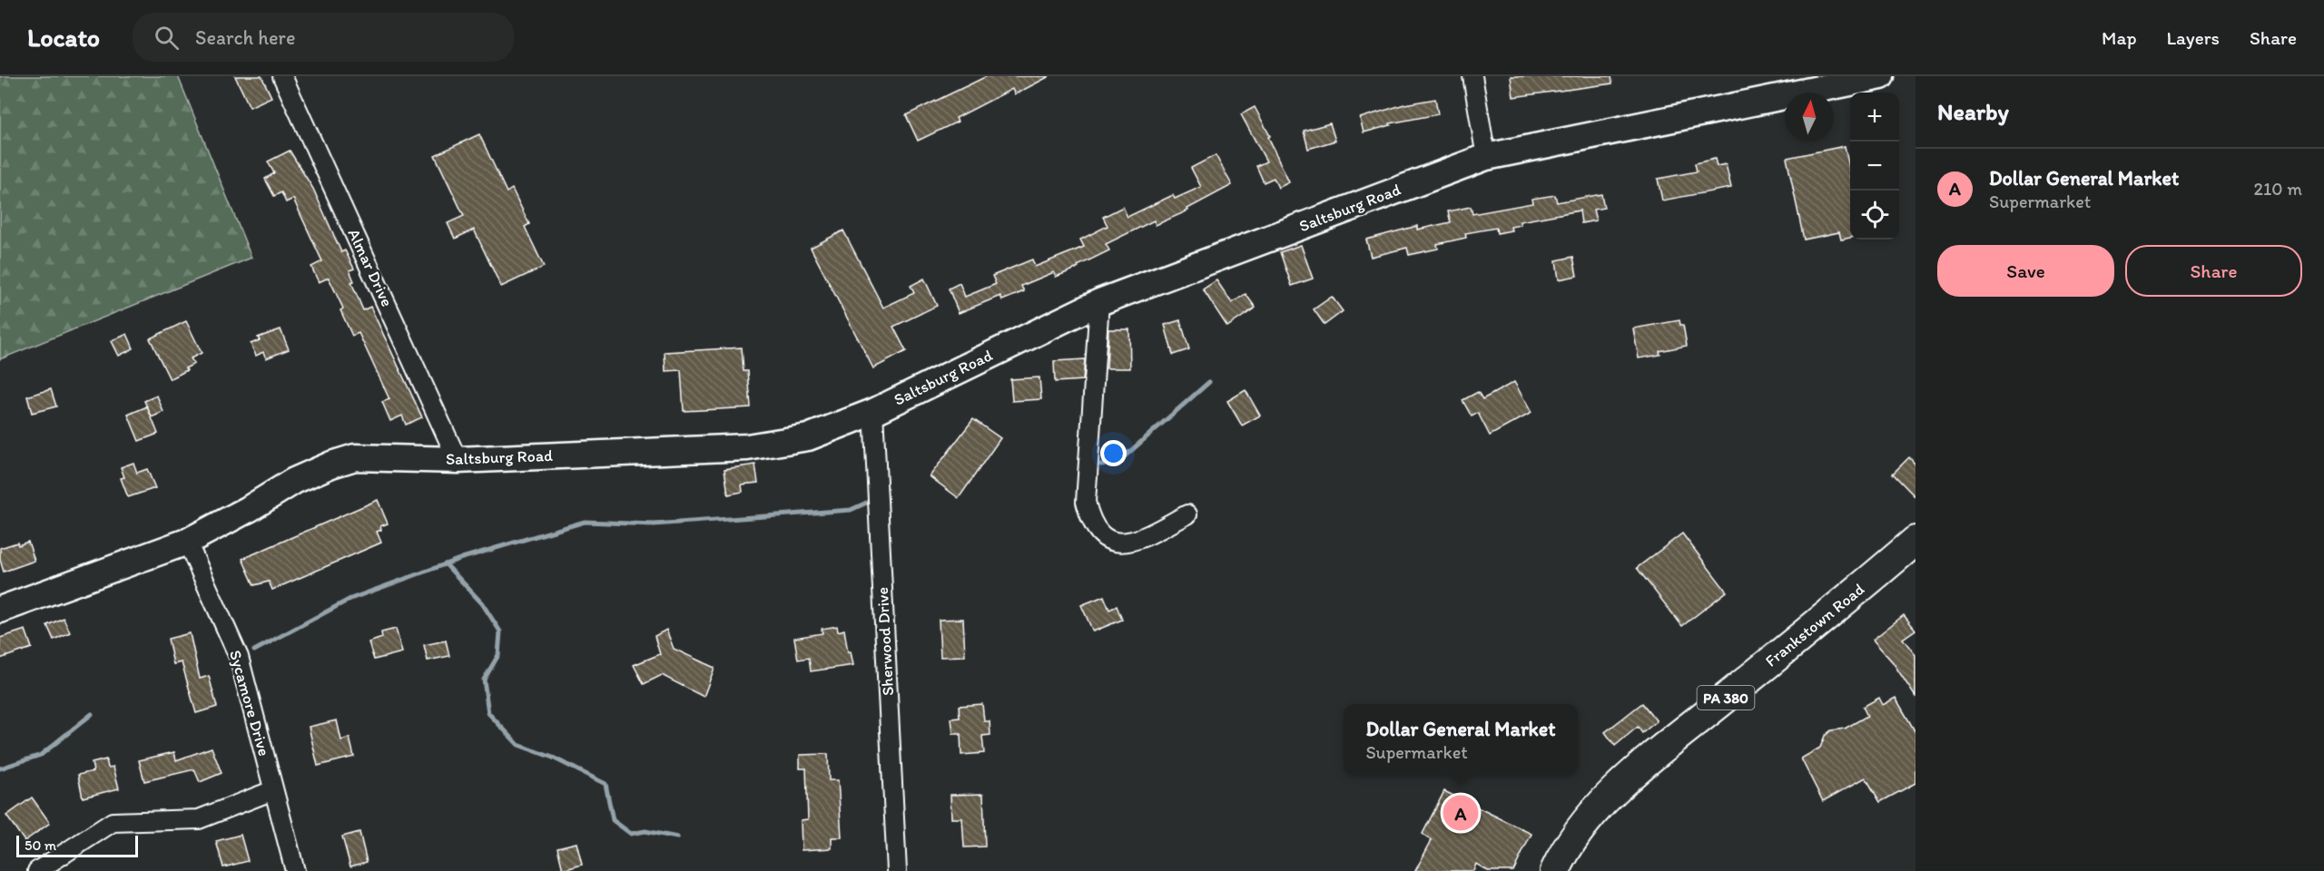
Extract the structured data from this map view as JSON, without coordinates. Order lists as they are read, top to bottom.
{
  "streets": {
    "main road": ["Saltsburg Road", "Frankstown Road", "PA 380"],
    "street": ["Almar Drive", "Sherwood Drive", "Sycamore Drive"]
  },
  "crossings": [
    ["Saltsburg Road", "Almar Drive"],
    ["Saltsburg Road", "Sherwood Drive"],
    ["Saltsburg Road", "Sycamore Drive"]
  ],
  "scale_bar": "50 m",
  "north": "top",
  "page": {
    "header": "Locato",
    "search": "Search here",
    "nav": ["Map", "Layers", "Share"],
    "heading": "Nearby",
    "map_buttons": ["+", "−"],
    "list": [
      {
        "mark": "A",
        "name": "Dollar General Market",
        "note": "Supermarket",
        "value": "210 m"
      }
    ],
    "buttons": ["Save", "Share"],
    "popup": ["Dollar General Market", "Supermarket"],
    "pins": "A",
    "scale": "50 m"
  }
}
